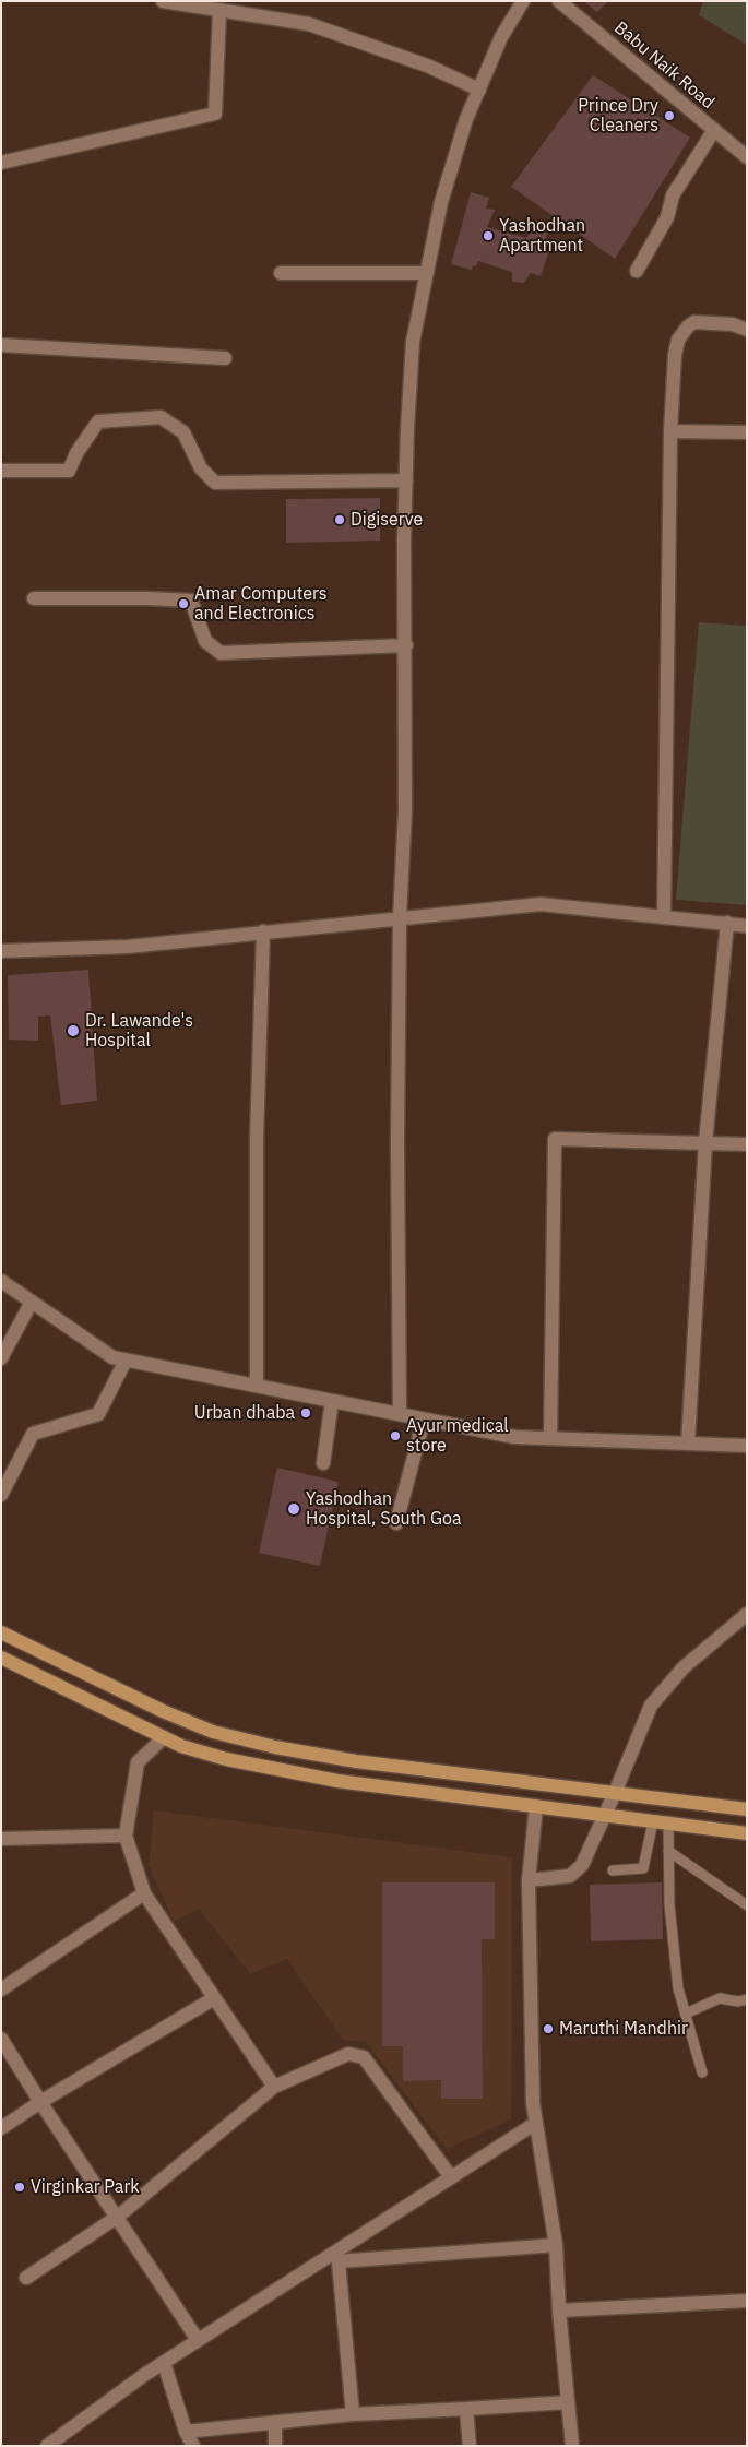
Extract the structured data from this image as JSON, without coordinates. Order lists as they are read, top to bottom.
{
  "streets": {
    "street": ["Babu Naik Road"]
  },
  "places": [
    "Prince Dry Cleaners",
    "Yashodhan Apartment",
    "Digiserve",
    "Amar Computers and Electronics",
    "Dr. Lawande's Hospital",
    "Urban dhaba",
    "Ayur medical store",
    "Yashodhan Hospital, South Goa",
    "Maruthi Mandhir",
    "Virginkar Park"
  ]
}
